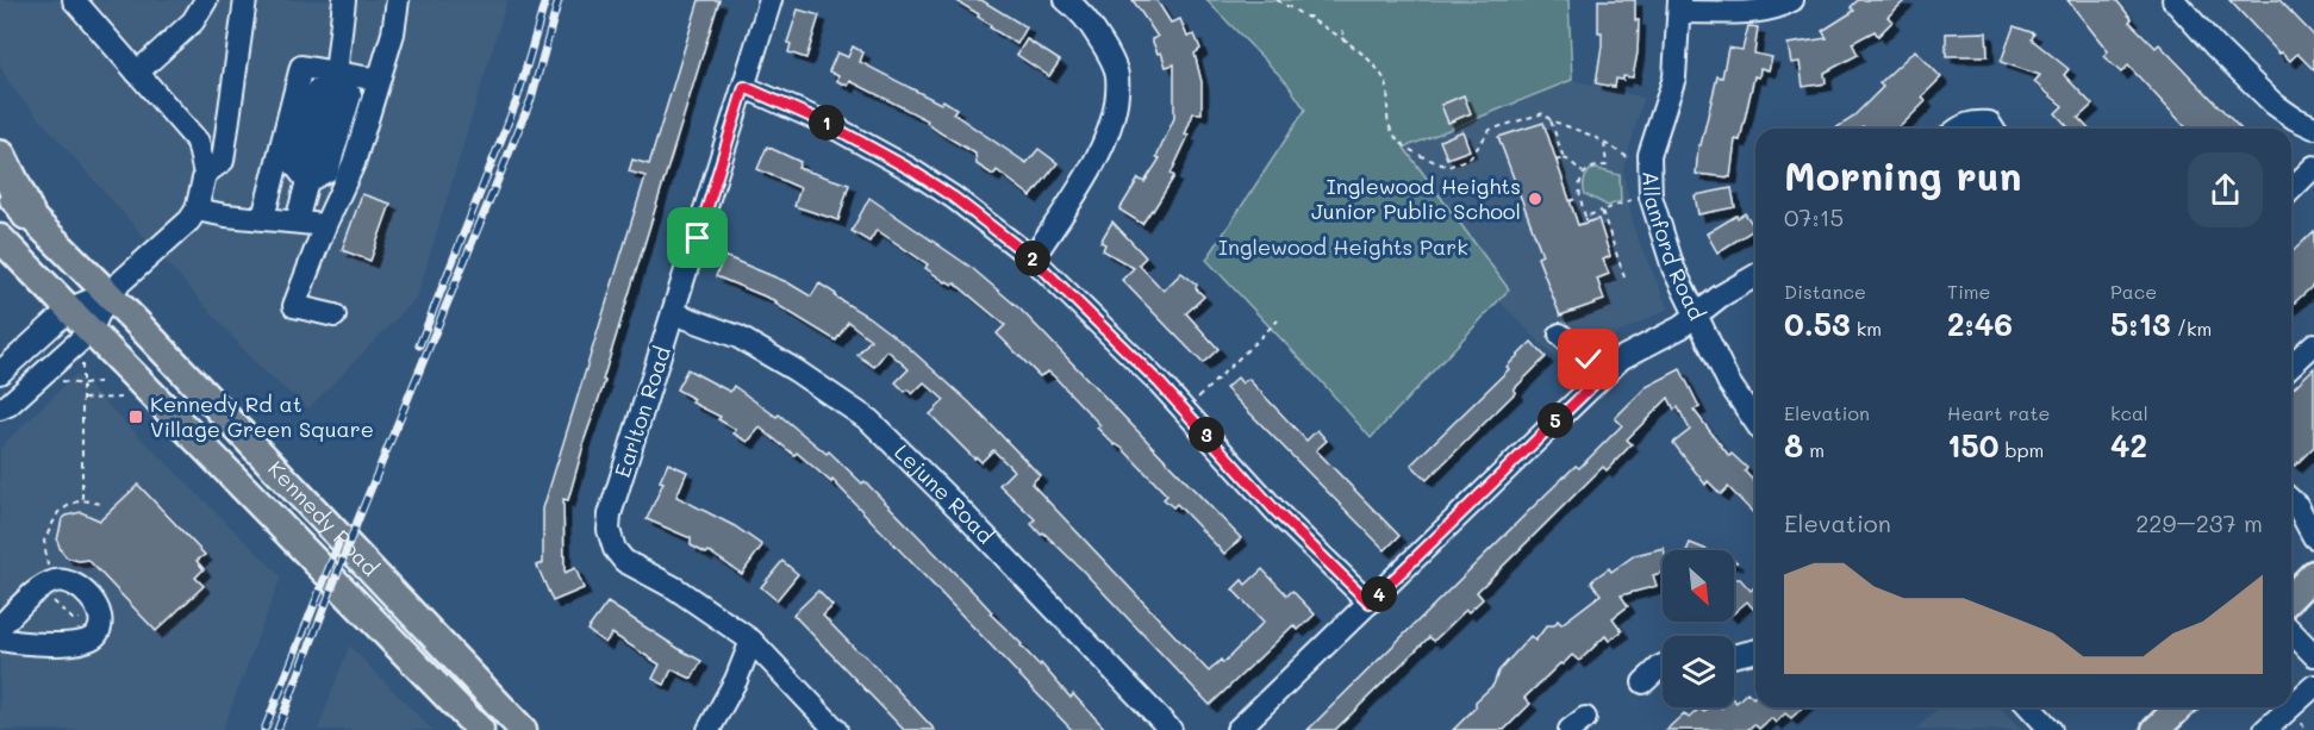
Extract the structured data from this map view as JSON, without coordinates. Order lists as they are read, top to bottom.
{
  "streets": {
    "main road": ["Kennedy Road"],
    "street": ["Allanford Road", "Earlton Road", "Lejune Road"]
  },
  "crossings": [
    ["Earlton Road", "Lejune Road"]
  ],
  "parks": ["Inglewood Heights Park"],
  "places": {
    "other": ["Inglewood Heights Junior Public School"],
    "transit": ["Kennedy Rd at Village Green Square"]
  },
  "north": "bottom right",
  "page": {
    "pins": [
      "1",
      "2",
      "5",
      "3",
      "4"
    ],
    "heading": ["Morning run", "07:15"],
    "stats": [
      ["Distance", "0.53 km"],
      ["Time", "2:46"],
      ["Pace", "5:13 /km"],
      ["Elevation", "8 m"],
      ["Heart rate", "150 bpm"],
      ["kcal", "42"]
    ],
    "chart": ["Elevation", "229–237 m"]
  }
}
